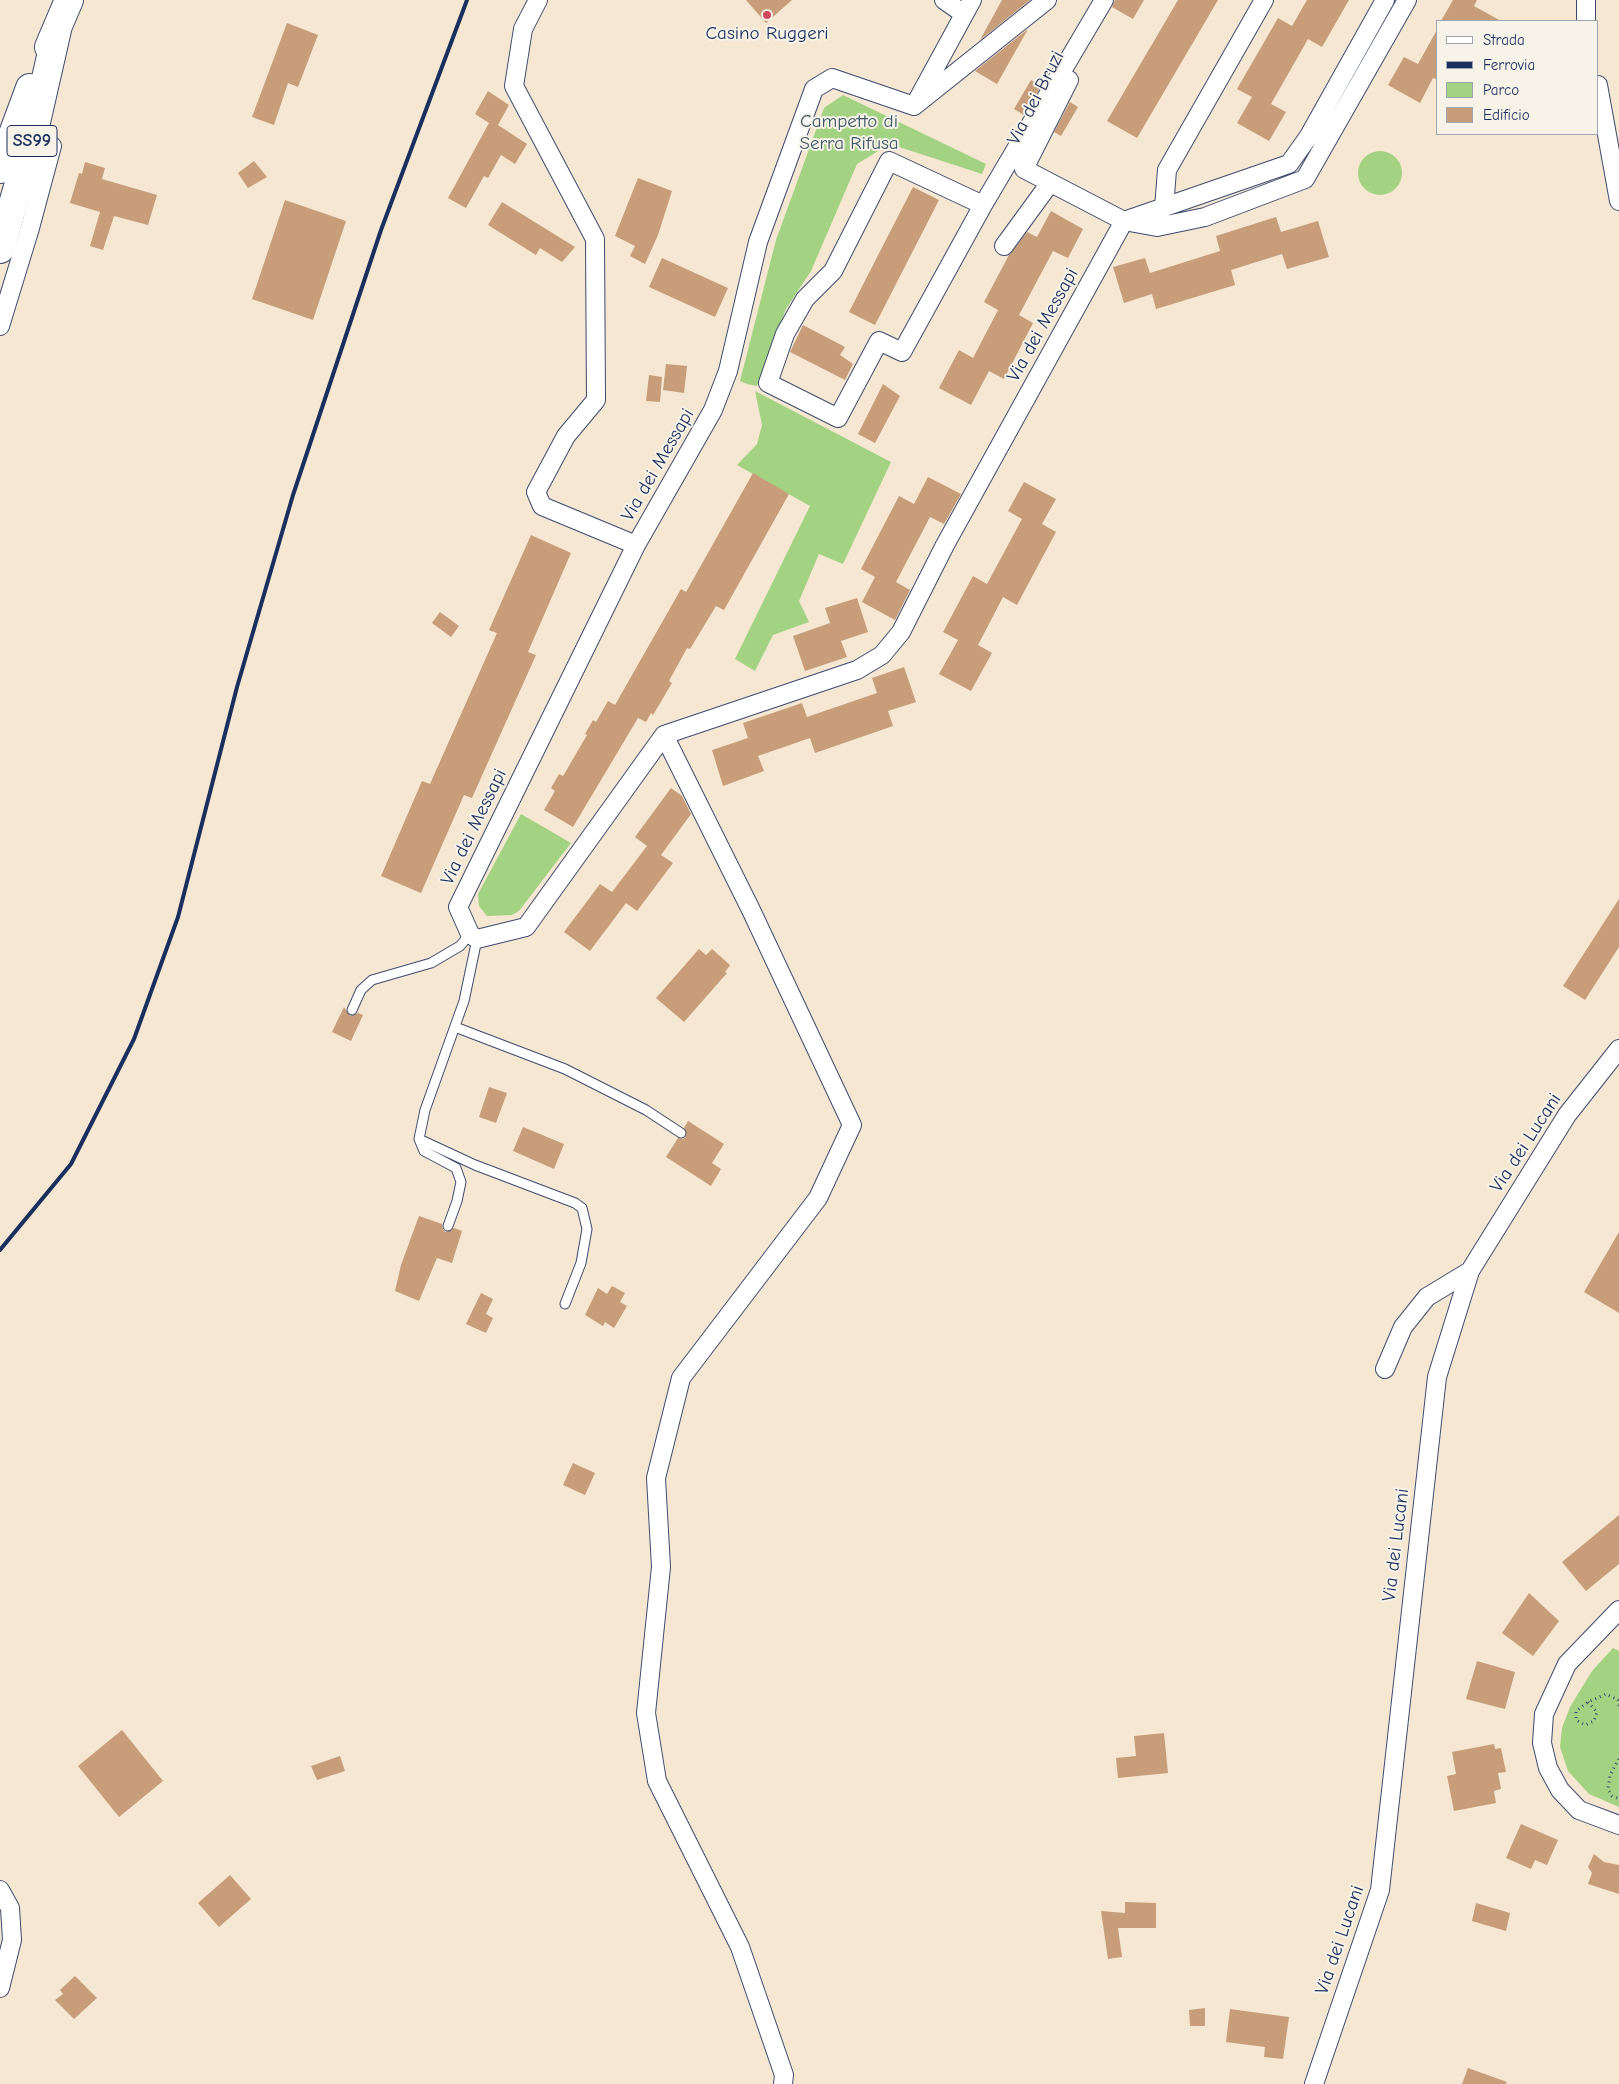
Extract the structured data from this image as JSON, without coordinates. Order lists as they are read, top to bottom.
{
  "streets": {
    "highway": ["SS99"],
    "street": ["Via dei Bruzi", "Via dei Messapi", "Via dei Lucani"]
  },
  "crossings": [
    ["Via dei Bruzi", "Via dei Messapi"]
  ],
  "parks": ["Campetto di Serra Rifusa"],
  "places": ["Casino Ruggeri"],
  "legend": [
    "Strada",
    "Ferrovia",
    "Parco",
    "Edificio"
  ]
}
